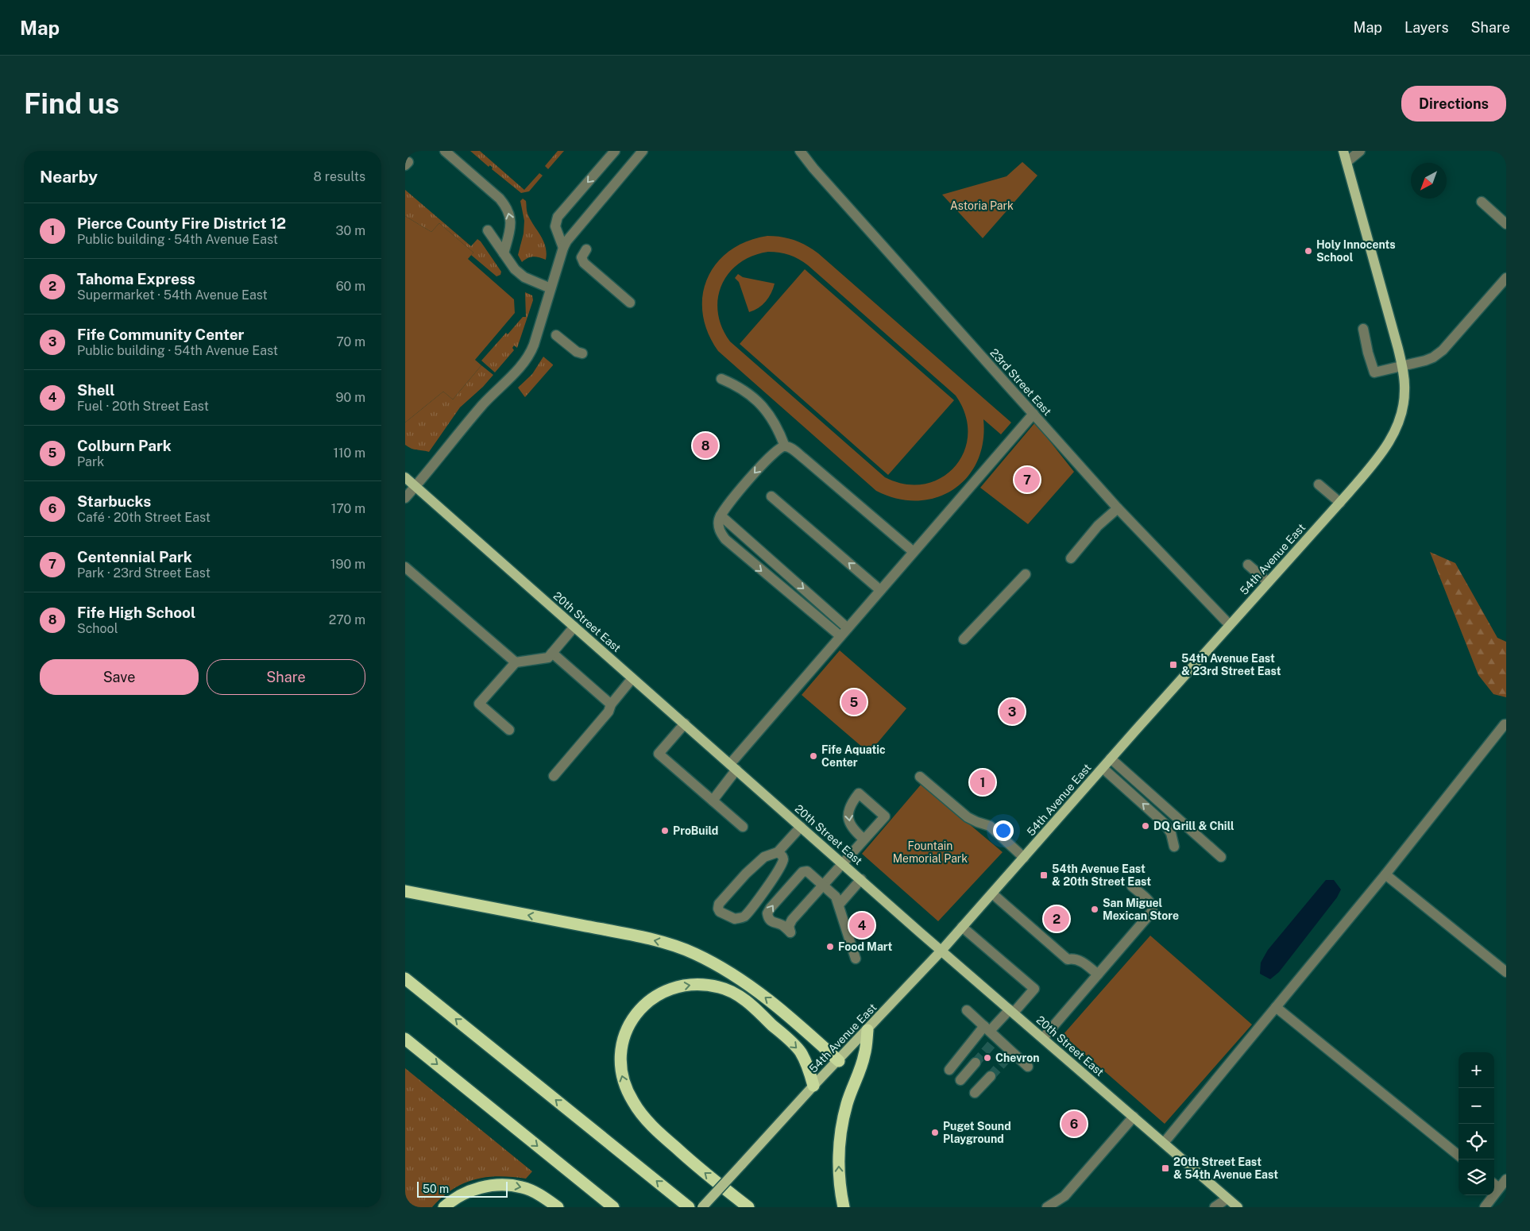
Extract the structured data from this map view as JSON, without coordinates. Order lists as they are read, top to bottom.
{
  "streets": {
    "main road": ["54th Avenue East", "20th Street East"],
    "street": ["23rd Street East"]
  },
  "crossings": [
    ["23rd Street East", "54th Avenue East"],
    ["54th Avenue East", "20th Street East"]
  ],
  "parks": ["Astoria Park", "Fountain Memorial Park"],
  "places": {
    "other": [
      "Holy Innocents School",
      "Fife Aquatic Center",
      "DQ Grill & Chill",
      "ProBuild",
      "San Miguel Mexican Store",
      "Food Mart",
      "Chevron",
      "Puget Sound Playground"
    ],
    "transit": ["54th Avenue East & 23rd Street East", "54th Avenue East & 20th Street East", "20th Street East & 54th Avenue East"]
  },
  "scale_bar": "50 m",
  "north": "bottom left",
  "page": {
    "header": "Map",
    "nav": ["Map", "Layers", "Share"],
    "buttons": [
      "Directions",
      ["Save", "Share"]
    ],
    "title": "Find us",
    "heading": ["Nearby", "8 results"],
    "list": [
      {
        "mark": "1",
        "name": "Pierce County Fire District 12",
        "note": "Public building · 54th Avenue East",
        "value": "30 m"
      },
      {
        "mark": "2",
        "name": "Tahoma Express",
        "note": "Supermarket · 54th Avenue East",
        "value": "60 m"
      },
      {
        "mark": "3",
        "name": "Fife Community Center",
        "note": "Public building · 54th Avenue East",
        "value": "70 m"
      },
      {
        "mark": "4",
        "name": "Shell",
        "note": "Fuel · 20th Street East",
        "value": "90 m"
      },
      {
        "mark": "5",
        "name": "Colburn Park",
        "note": "Park",
        "value": "110 m"
      },
      {
        "mark": "6",
        "name": "Starbucks",
        "note": "Café · 20th Street East",
        "value": "170 m"
      },
      {
        "mark": "7",
        "name": "Centennial Park",
        "note": "Park · 23rd Street East",
        "value": "190 m"
      },
      {
        "mark": "8",
        "name": "Fife High School",
        "note": "School",
        "value": "270 m"
      }
    ],
    "pins": [
      "8",
      "7",
      "5",
      "3",
      "1",
      "2",
      "4",
      "6"
    ],
    "map_buttons": ["+", "−"],
    "scale": "50 m"
  }
}
